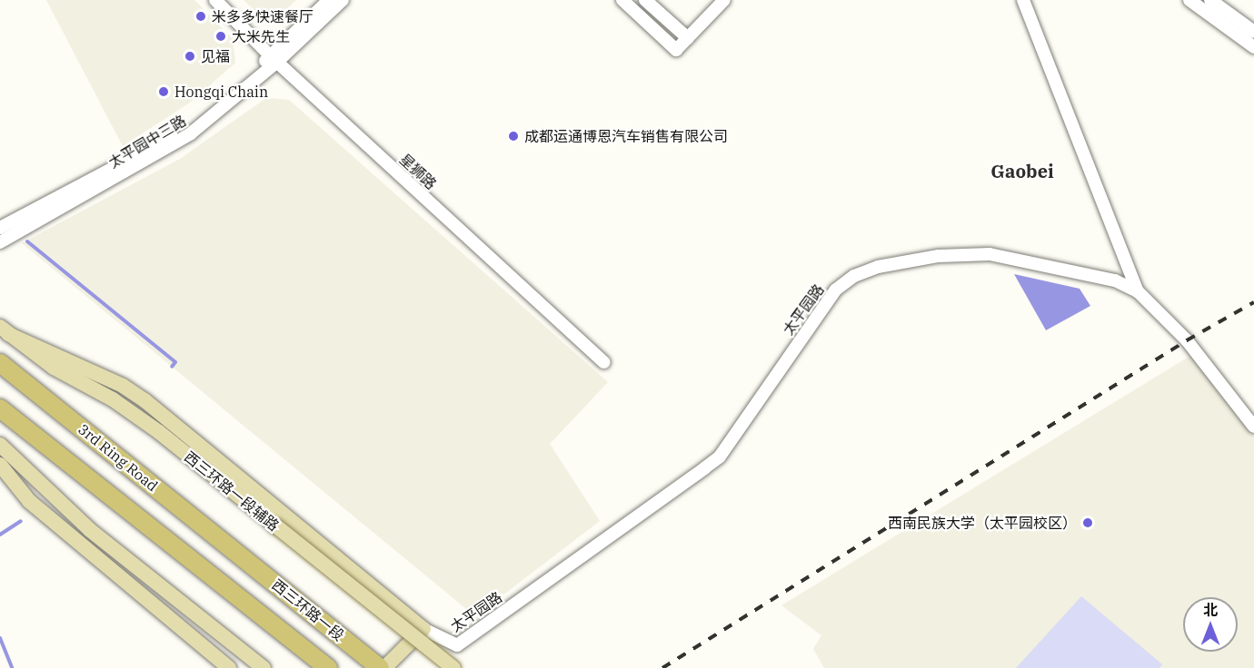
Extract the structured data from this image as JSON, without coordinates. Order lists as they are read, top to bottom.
{
  "streets": {
    "highway": ["3rd Ring Road", "西三环路一段"],
    "main road": ["西三环路一段辅路"],
    "street": ["太平园中三路", "星狮路", "太平园路"]
  },
  "crossings": [
    ["太平园中三路", "星狮路"],
    ["3rd Ring Road", "西三环路一段"]
  ],
  "districts": ["Gaobei"],
  "places": [
    "米多多快速餐厅",
    "大米先生",
    "见福",
    "Hongqi Chain",
    "成都运通博恩汽车销售有限公司",
    "西南民族大学（太平园校区）"
  ],
  "north": "top"
}
